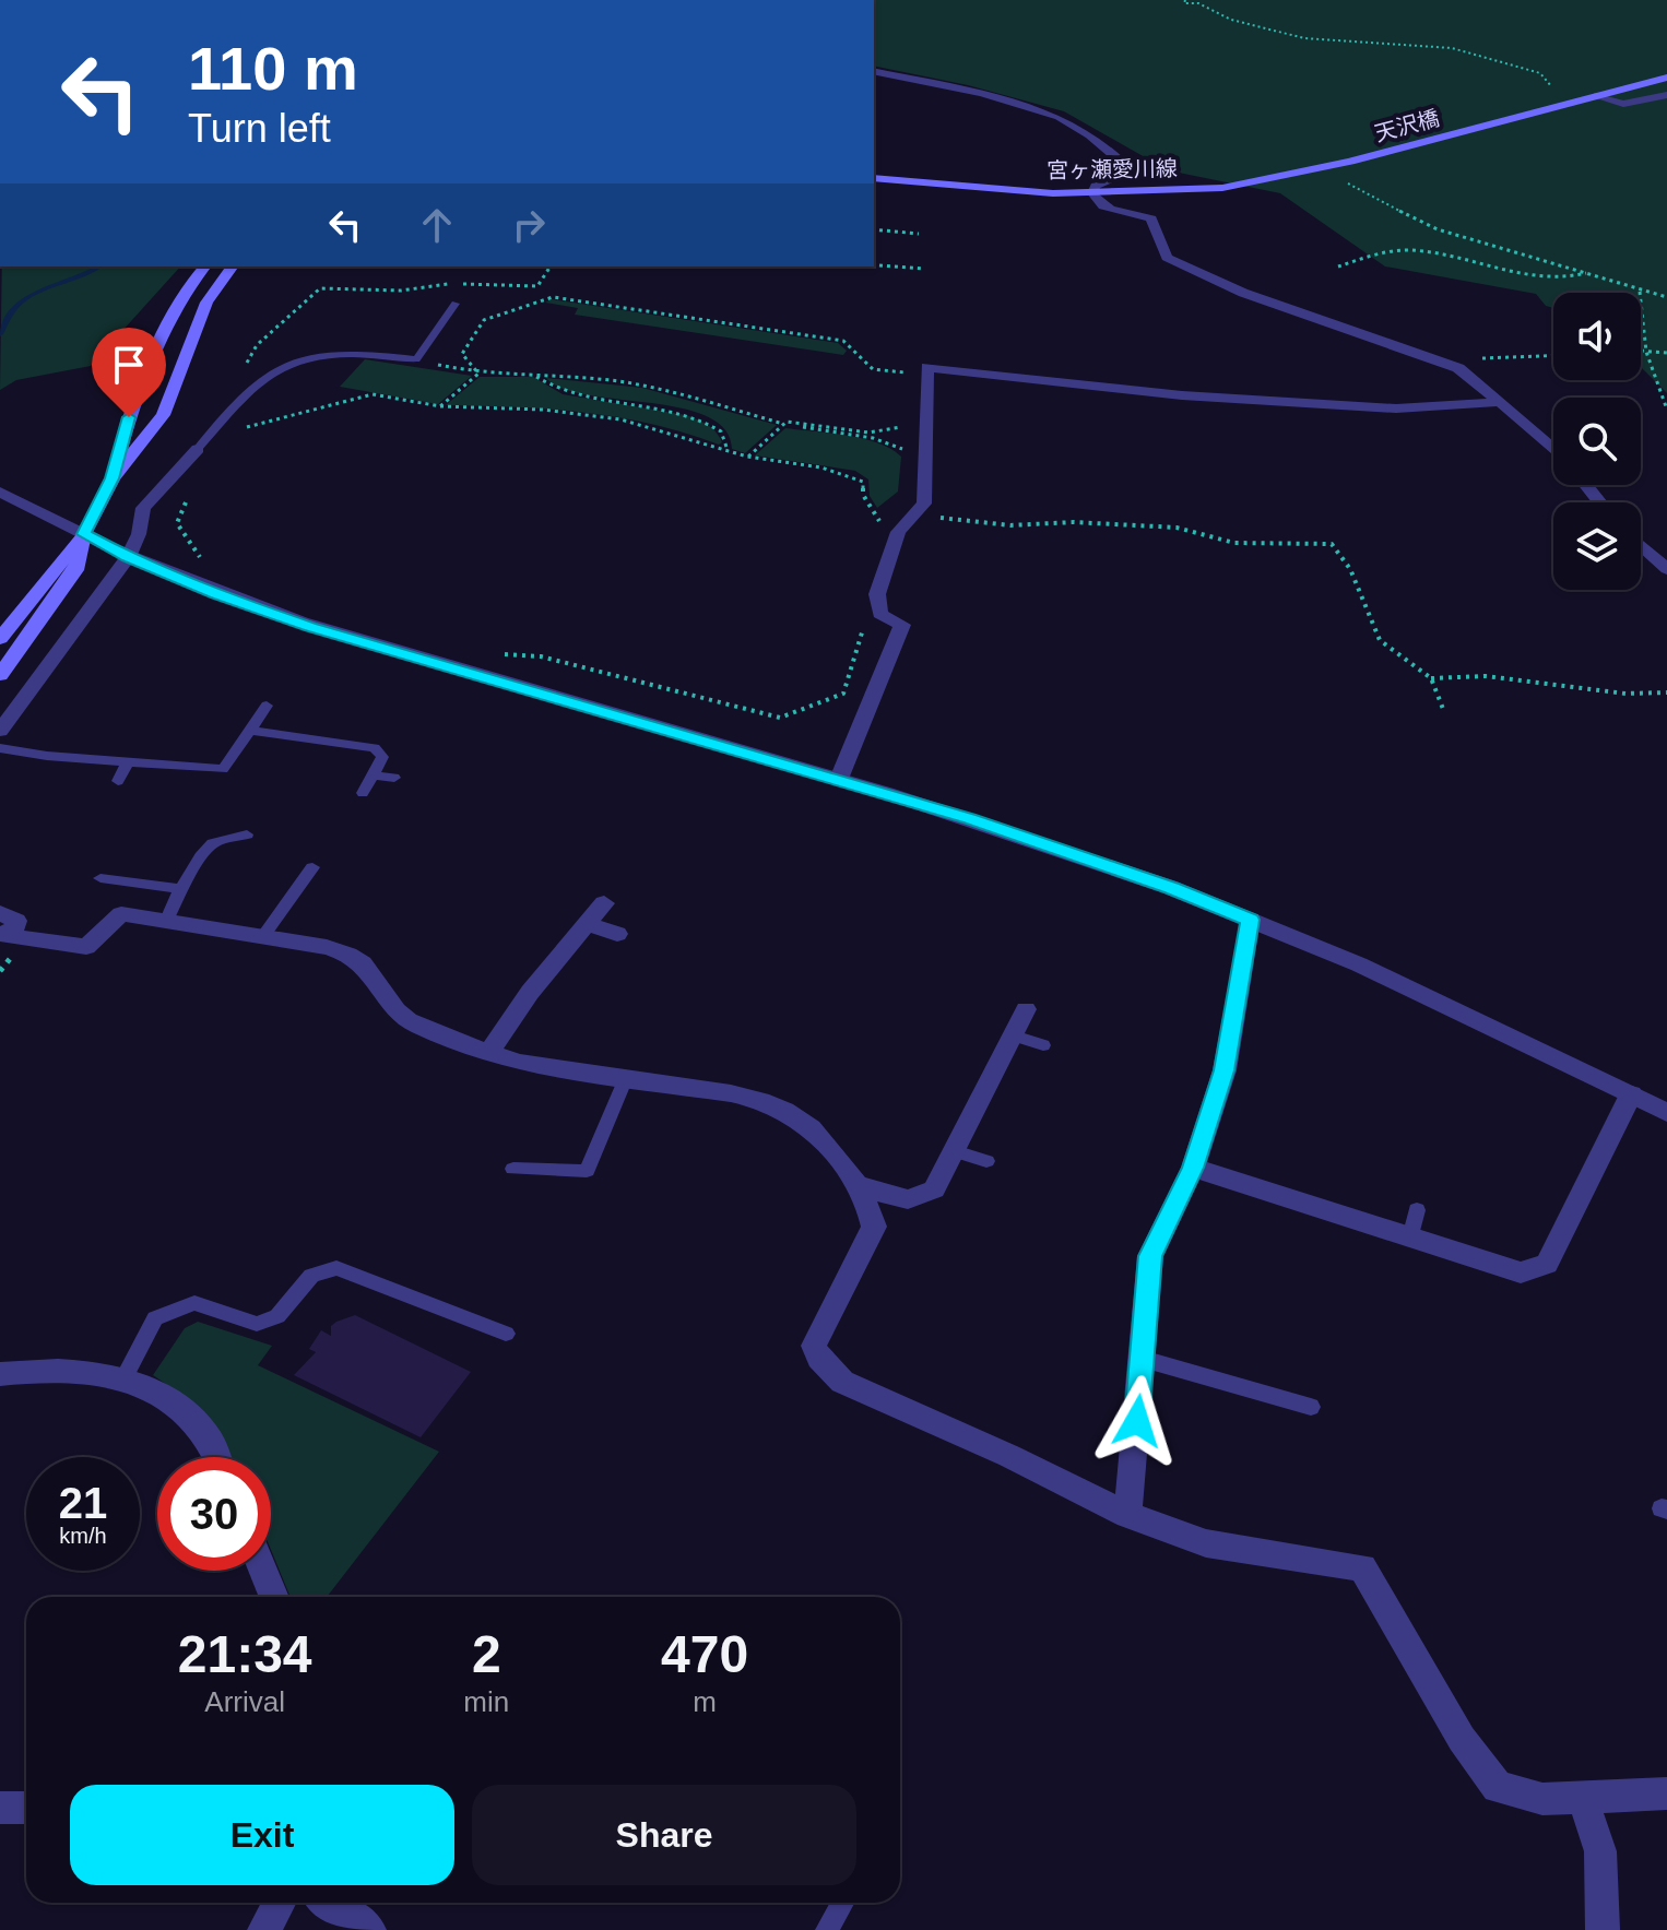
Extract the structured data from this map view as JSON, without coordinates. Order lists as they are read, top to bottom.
{
  "streets": {
    "main road": ["天沢橋", "宮ヶ瀬愛川線"]
  },
  "crossings": [
    ["天沢橋", "宮ヶ瀬愛川線"]
  ],
  "page": {
    "turn": ["110 m", "Turn left"],
    "speed": "21 km/h",
    "limit": "30",
    "eta": [
      "21:34",
      "Arrival",
      "2",
      "min",
      "470",
      "m"
    ],
    "buttons": ["Exit", "Share"]
  }
}
